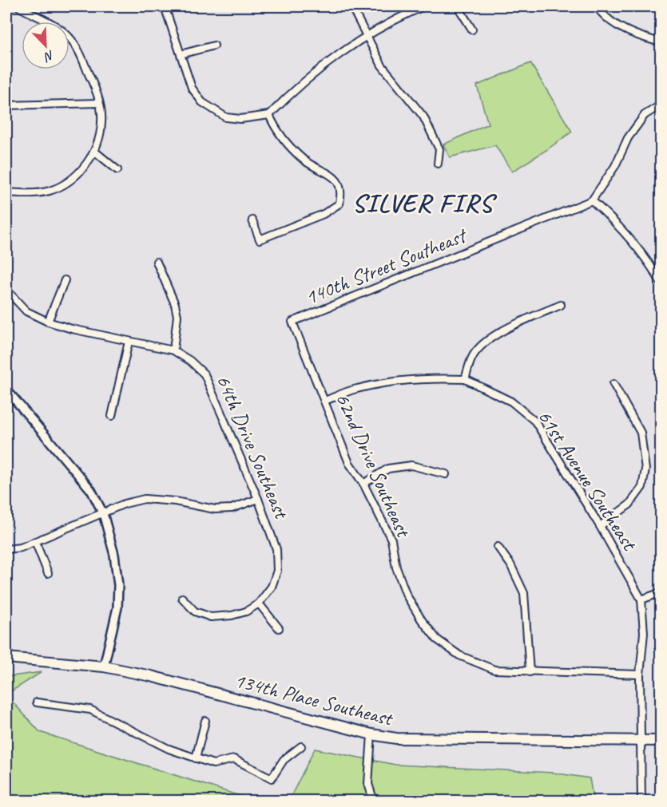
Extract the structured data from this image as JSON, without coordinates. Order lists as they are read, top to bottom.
{
  "streets": {
    "main road": ["134th Place Southeast"],
    "street": [
      "140th Street Southeast",
      "64th Drive Southeast",
      "62nd Drive Southeast",
      "61st Avenue Southeast"
    ]
  },
  "crossings": [
    ["140th Street Southeast", "62nd Drive Southeast"],
    ["62nd Drive Southeast", "61st Avenue Southeast"],
    ["61st Avenue Southeast", "134th Place Southeast"]
  ],
  "districts": ["SILVER FIRS"],
  "north": "bottom right"
}
